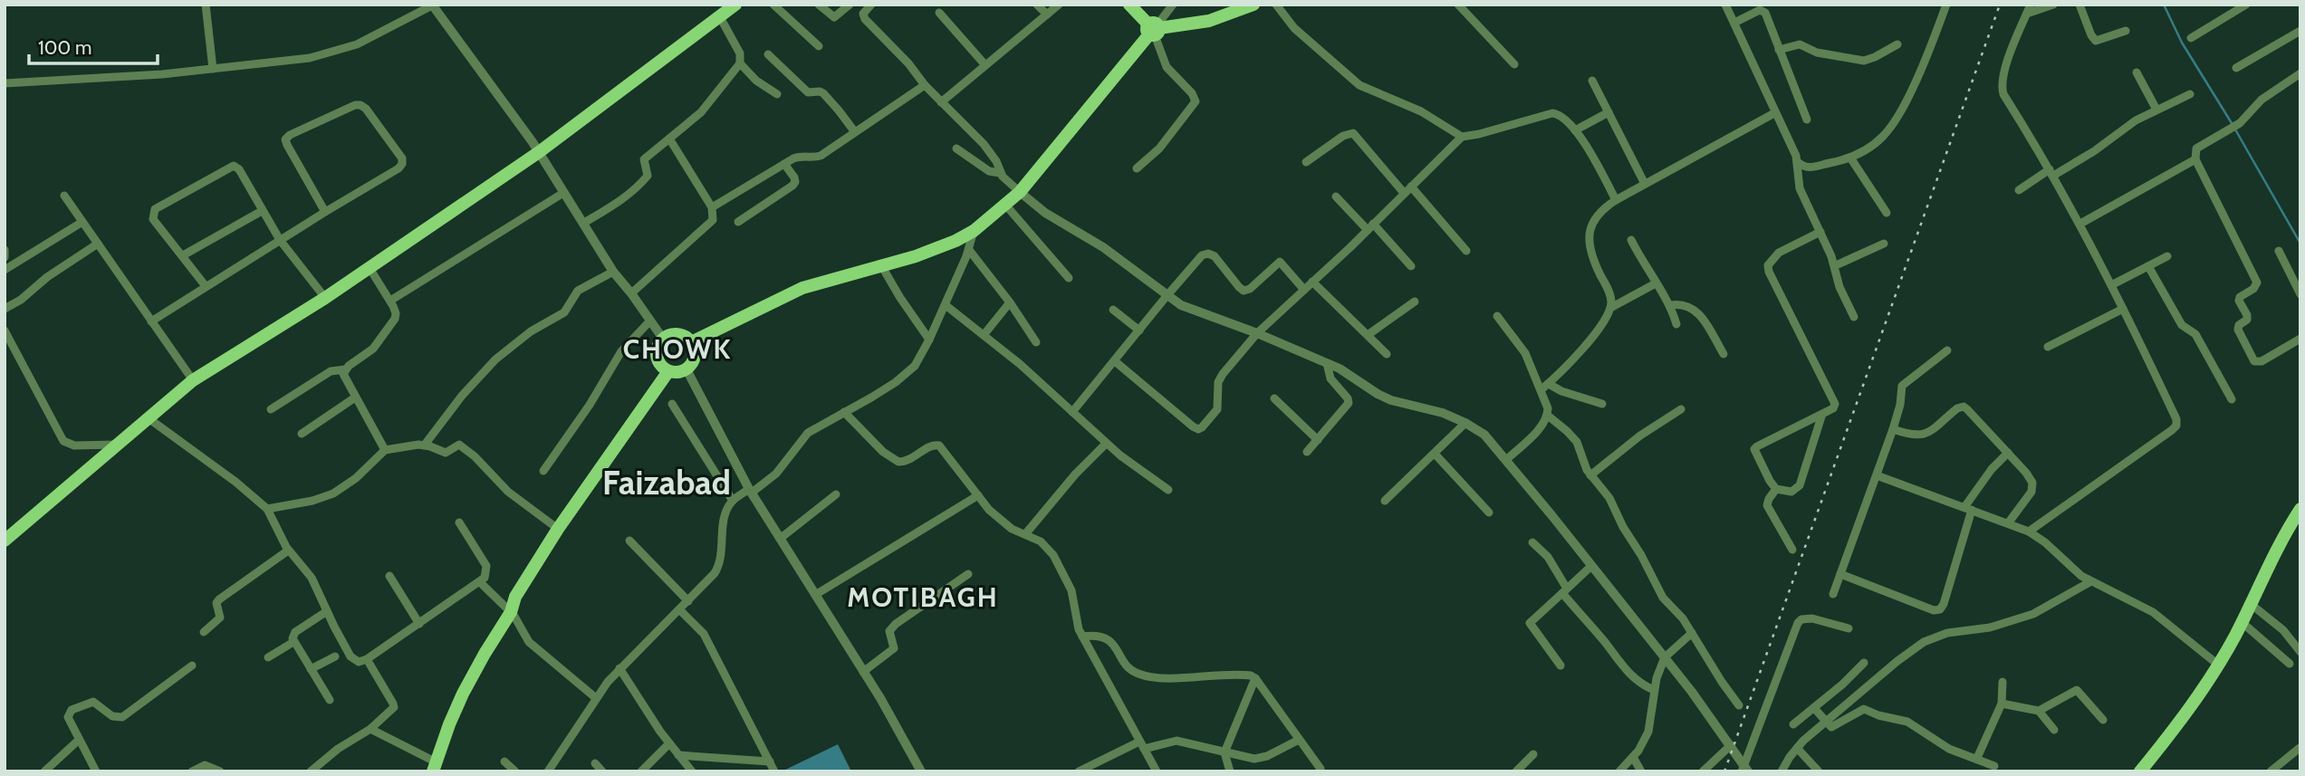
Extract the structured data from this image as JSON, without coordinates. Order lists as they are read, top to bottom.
{
  "districts": ["CHOWK", "Faizabad", "MOTIBAGH"],
  "scale_bar": "100 m"
}
